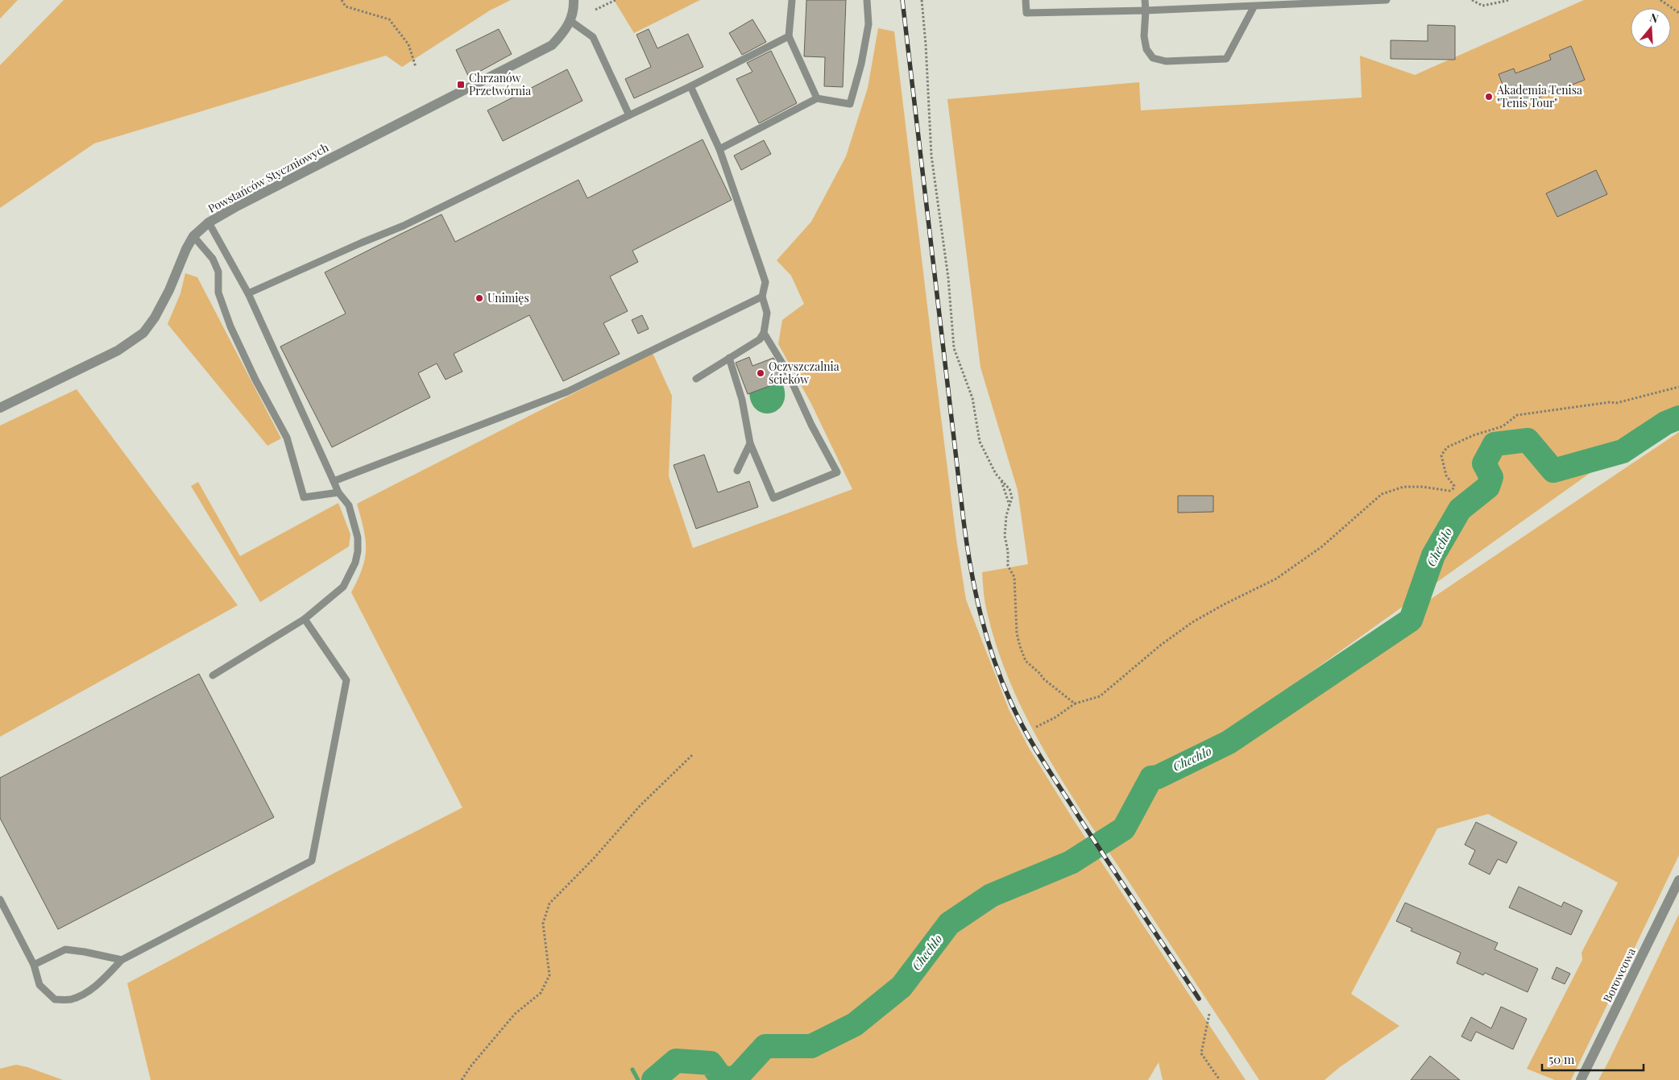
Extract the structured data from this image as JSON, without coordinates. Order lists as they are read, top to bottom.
{
  "streets": {
    "street": ["Powstańców Styczniowych", "Borowcowa"]
  },
  "water": ["Chechło"],
  "places": {
    "transit": ["Chrzanów Przetwórnia"],
    "other": ["Akademia Tenisa \"Tenis Tour\"", "Unimięs", "Oczyszczalnia ścieków"]
  },
  "scale_bar": "50 m",
  "north": "top"
}
